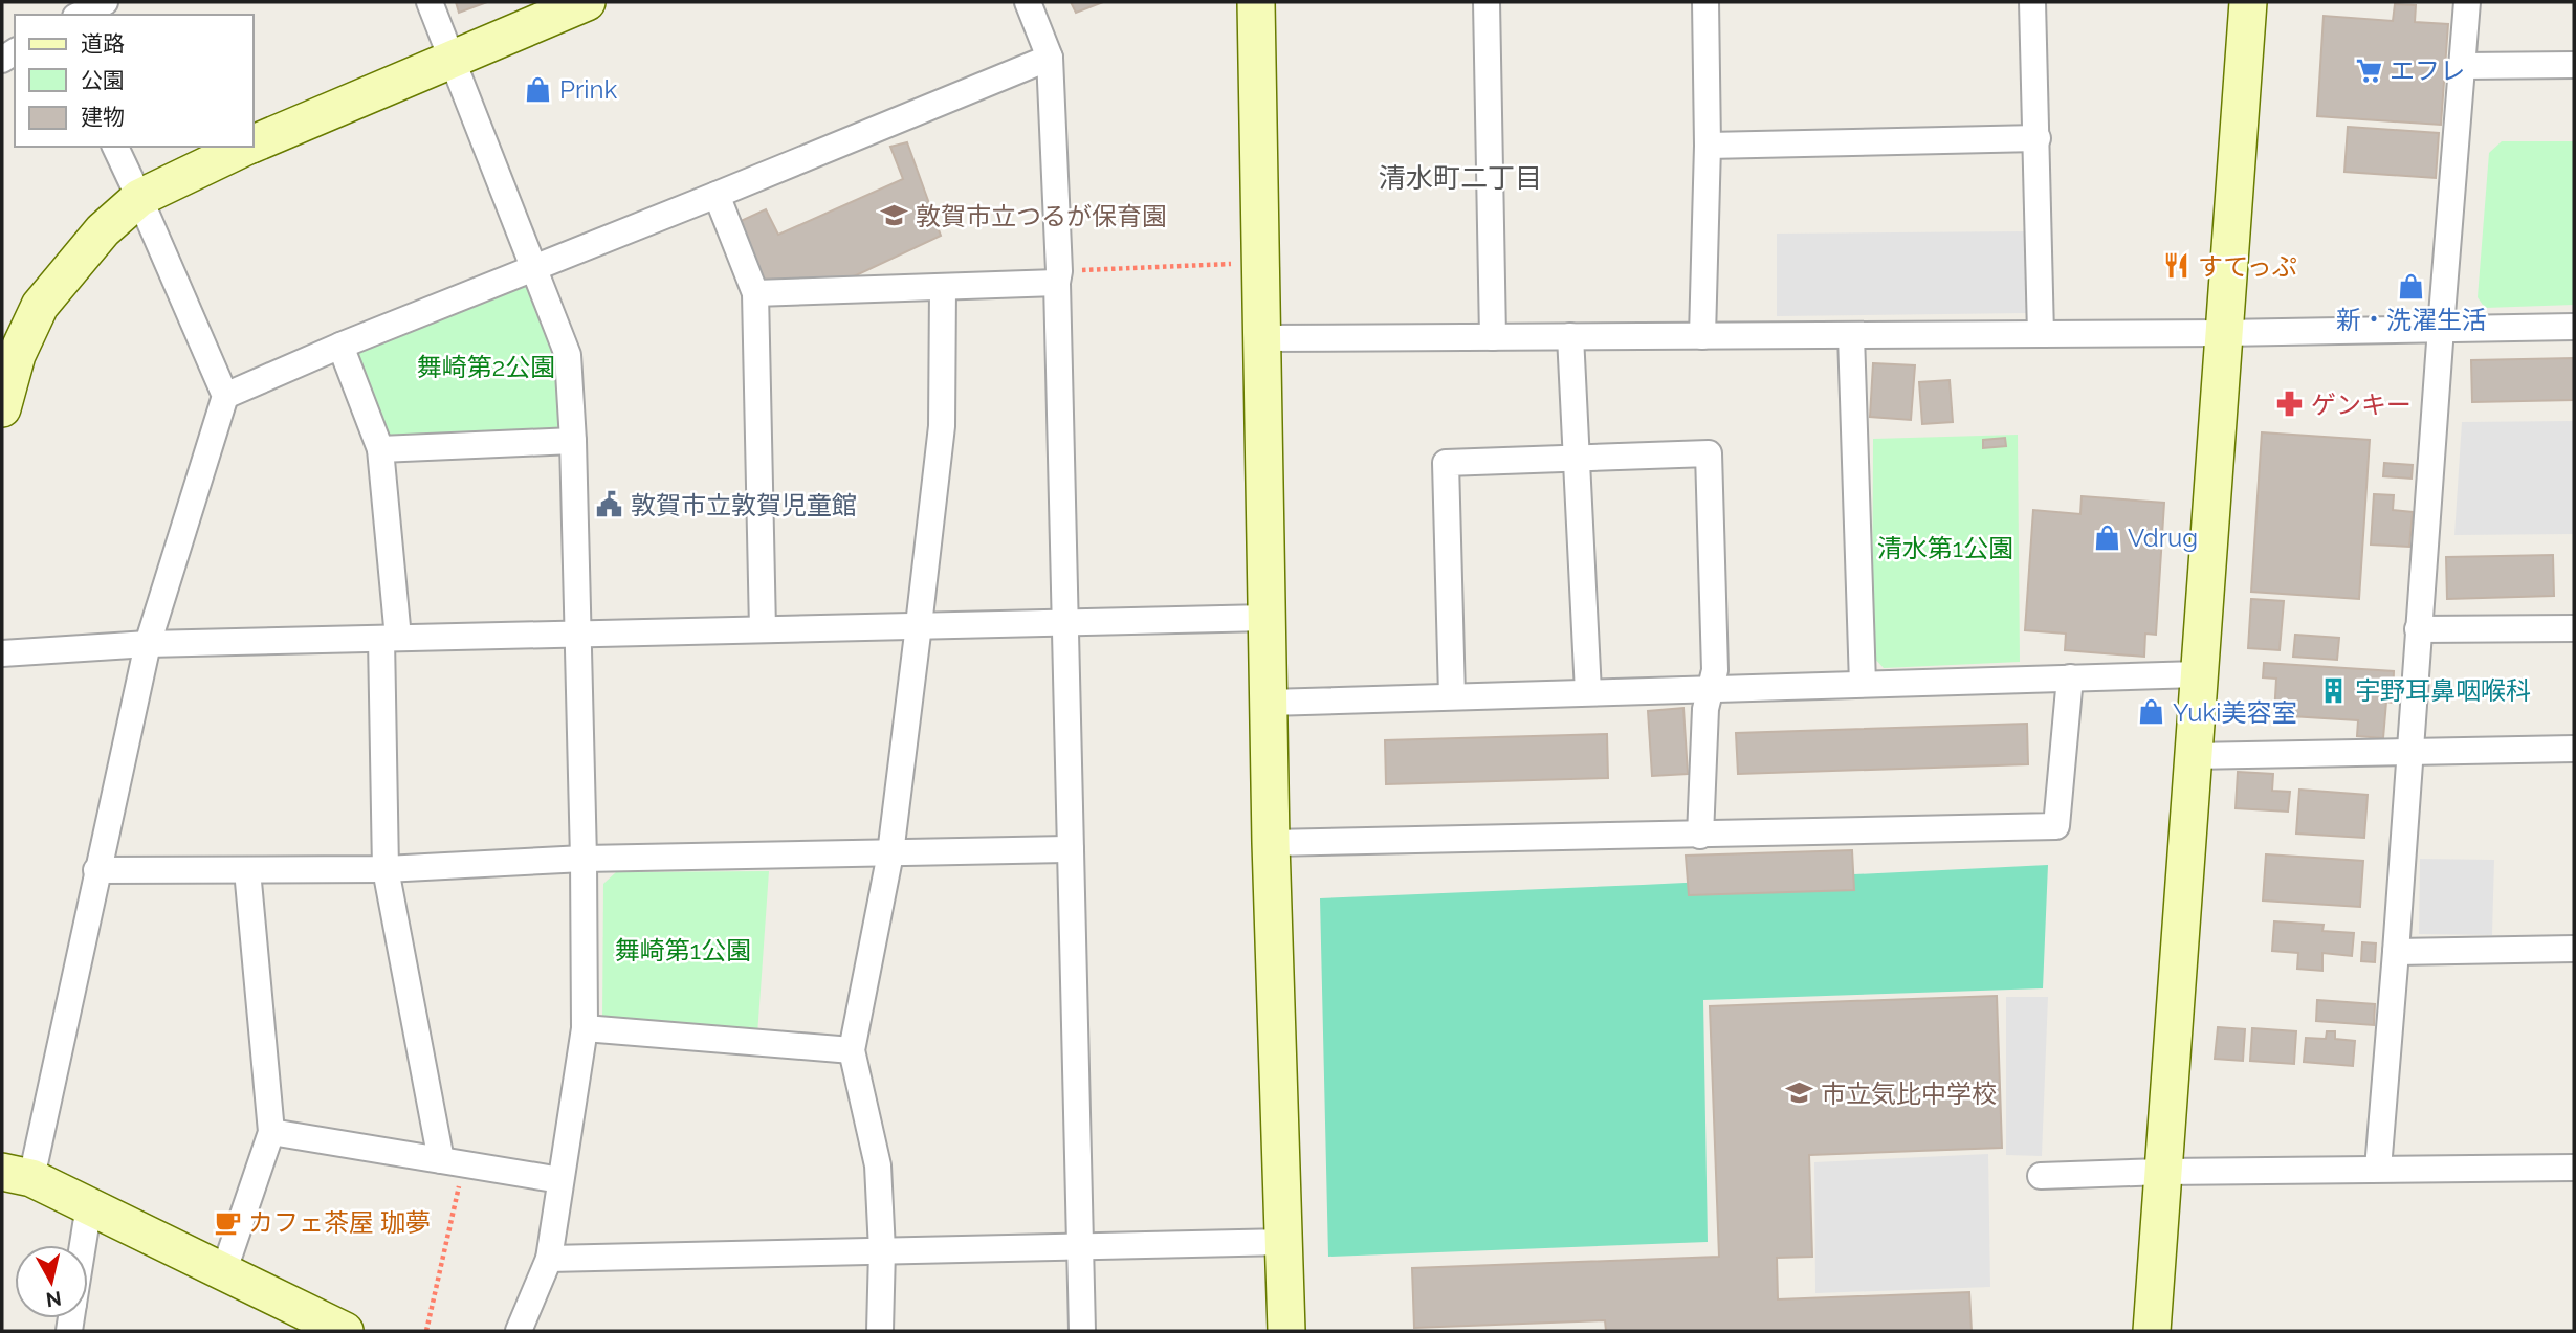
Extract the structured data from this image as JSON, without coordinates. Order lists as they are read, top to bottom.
{
  "districts": ["清水町二丁目"],
  "parks": ["舞崎第2公園", "清水第1公園", "舞崎第1公園"],
  "places": {
    "supermarket": ["エフレ"],
    "shop": [
      "Prink",
      "新・洗濯生活",
      "Vdrug",
      "Yuki美容室"
    ],
    "school or university": ["敦賀市立つるが保育園", "市立気比中学校"],
    "restaurant": ["すてっぷ"],
    "pharmacy": ["ゲンキー"],
    "public building": ["敦賀市立敦賀児童館"],
    "building": ["宇野耳鼻咽喉科"],
    "cafe": ["カフェ茶屋 珈夢"]
  },
  "legend": ["道路", "公園", "建物"],
  "north": "bottom"
}
